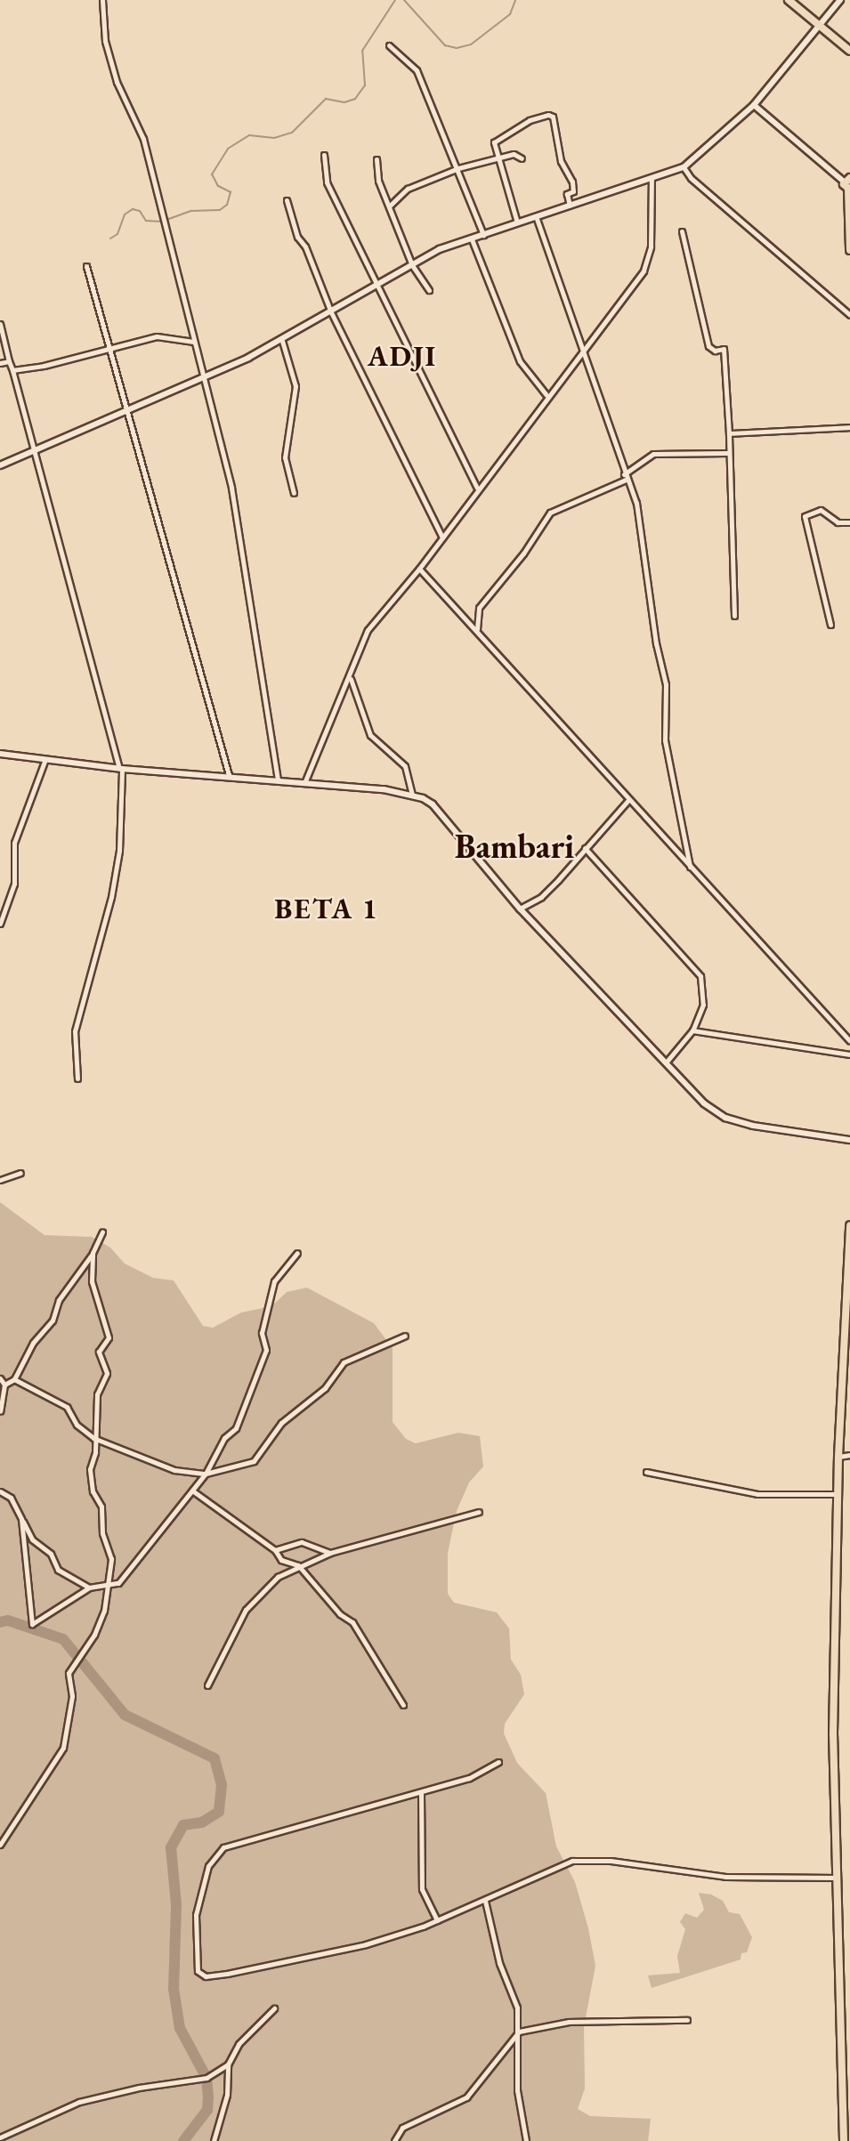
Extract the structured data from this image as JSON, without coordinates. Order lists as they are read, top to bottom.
{
  "districts": ["ADJI", "Bambari", "BETA 1"]
}
